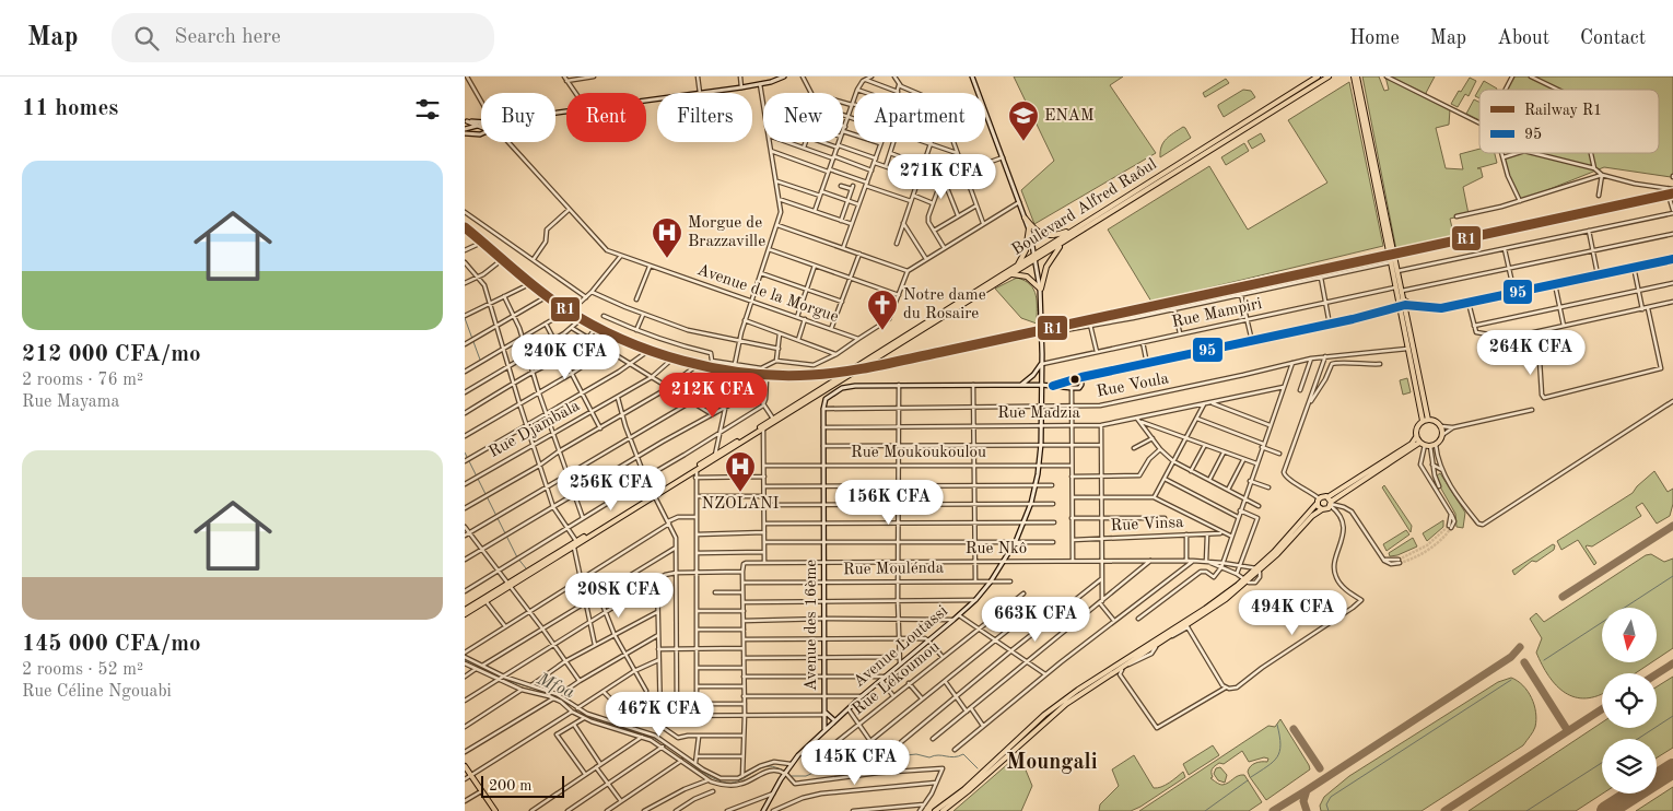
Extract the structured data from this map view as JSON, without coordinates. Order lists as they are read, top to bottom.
{
  "streets": {
    "main road": ["Boulevard Alfred Raôul", "Avenue des 16ème", "Avenue Loutassi"],
    "street": [
      "Avenue de la Morgue",
      "Rue Mampiri",
      "Rue Voula",
      "Rue Madzia",
      "Rue Djambala",
      "Rue Moukoukoulou",
      "Rue Vinsa",
      "Rue Nkô",
      "Rue Moulénda",
      "Rue Lékoumou"
    ]
  },
  "crossings": [
    ["Boulevard Alfred Raôul", "Avenue Loutassi"],
    ["Rue Mampiri", "Avenue Loutassi"],
    ["Rue Voula", "Avenue des 16ème"],
    ["Rue Voula", "Avenue Loutassi"],
    ["Rue Madzia", "Avenue des 16ème"],
    ["Rue Madzia", "Avenue Loutassi"],
    ["Rue Moukoukoulou", "Avenue des 16ème"],
    ["Rue Moukoukoulou", "Avenue Loutassi"],
    ["Rue Nkô", "Avenue des 16ème"],
    ["Rue Nkô", "Avenue Loutassi"],
    ["Rue Moulénda", "Avenue des 16ème"],
    ["Rue Moulénda", "Avenue Loutassi"],
    ["Avenue des 16ème", "Avenue Loutassi"]
  ],
  "districts": ["Moungali"],
  "water": ["Mfoa"],
  "places": {
    "school or university": ["ENAM"],
    "hospital": ["Morgue de Brazzaville", "NZOLANI"],
    "church": ["Notre dame du Rosaire"]
  },
  "lines": ["rail line R1", "transit line 95"],
  "legend": ["Railway R1", "95"],
  "scale_bar": "200 m",
  "north": "bottom",
  "page": {
    "header": "Map",
    "search": "Search here",
    "nav": [
      "Home",
      "Map",
      "About",
      "Contact"
    ],
    "heading": "11 homes",
    "chip": [
      "Buy",
      "Rent",
      "Filters",
      "New",
      "Apartment"
    ],
    "list": [
      {
        "name": "212 000 CFA/mo",
        "note": "2 rooms · 76 m² · Rue Mayama"
      },
      {
        "name": "145 000 CFA/mo",
        "note": "2 rooms · 52 m² · Rue Céline Ngouabi"
      }
    ],
    "price": [
      "271K CFA",
      "264K CFA",
      "240K CFA",
      "212K CFA",
      "256K CFA",
      "156K CFA",
      "208K CFA",
      "494K CFA",
      "663K CFA",
      "467K CFA",
      "145K CFA"
    ],
    "scale": "200 m"
  }
}
